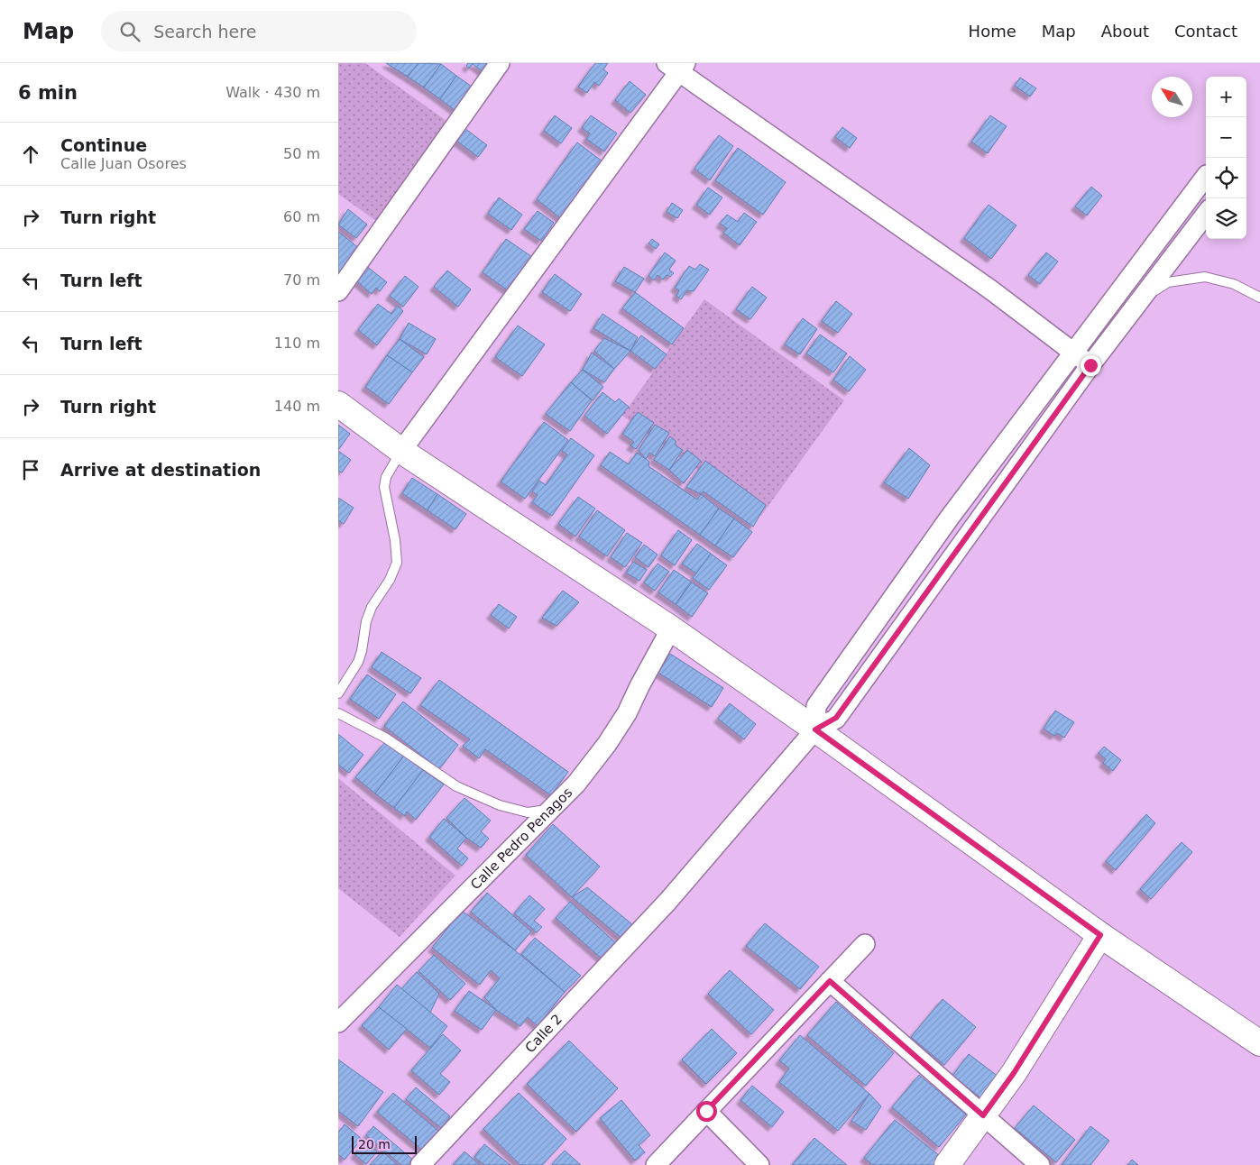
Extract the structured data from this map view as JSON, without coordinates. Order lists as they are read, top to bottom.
{
  "streets": {
    "street": ["Calle Pedro Penagos", "Calle 2"]
  },
  "scale_bar": "20 m",
  "north": "top left",
  "page": {
    "header": "Map",
    "search": "Search here",
    "nav": [
      "Home",
      "Map",
      "About",
      "Contact"
    ],
    "heading": ["6 min", "Walk · 430 m"],
    "map_buttons": ["+", "−"],
    "list": [
      ["Continue", "Calle Juan Osores", "50 m"],
      ["Turn right", "60 m"],
      ["Turn left", "70 m"],
      ["Turn left", "110 m"],
      ["Turn right", "140 m"],
      "Arrive at destination"
    ],
    "scale": "20 m"
  }
}
